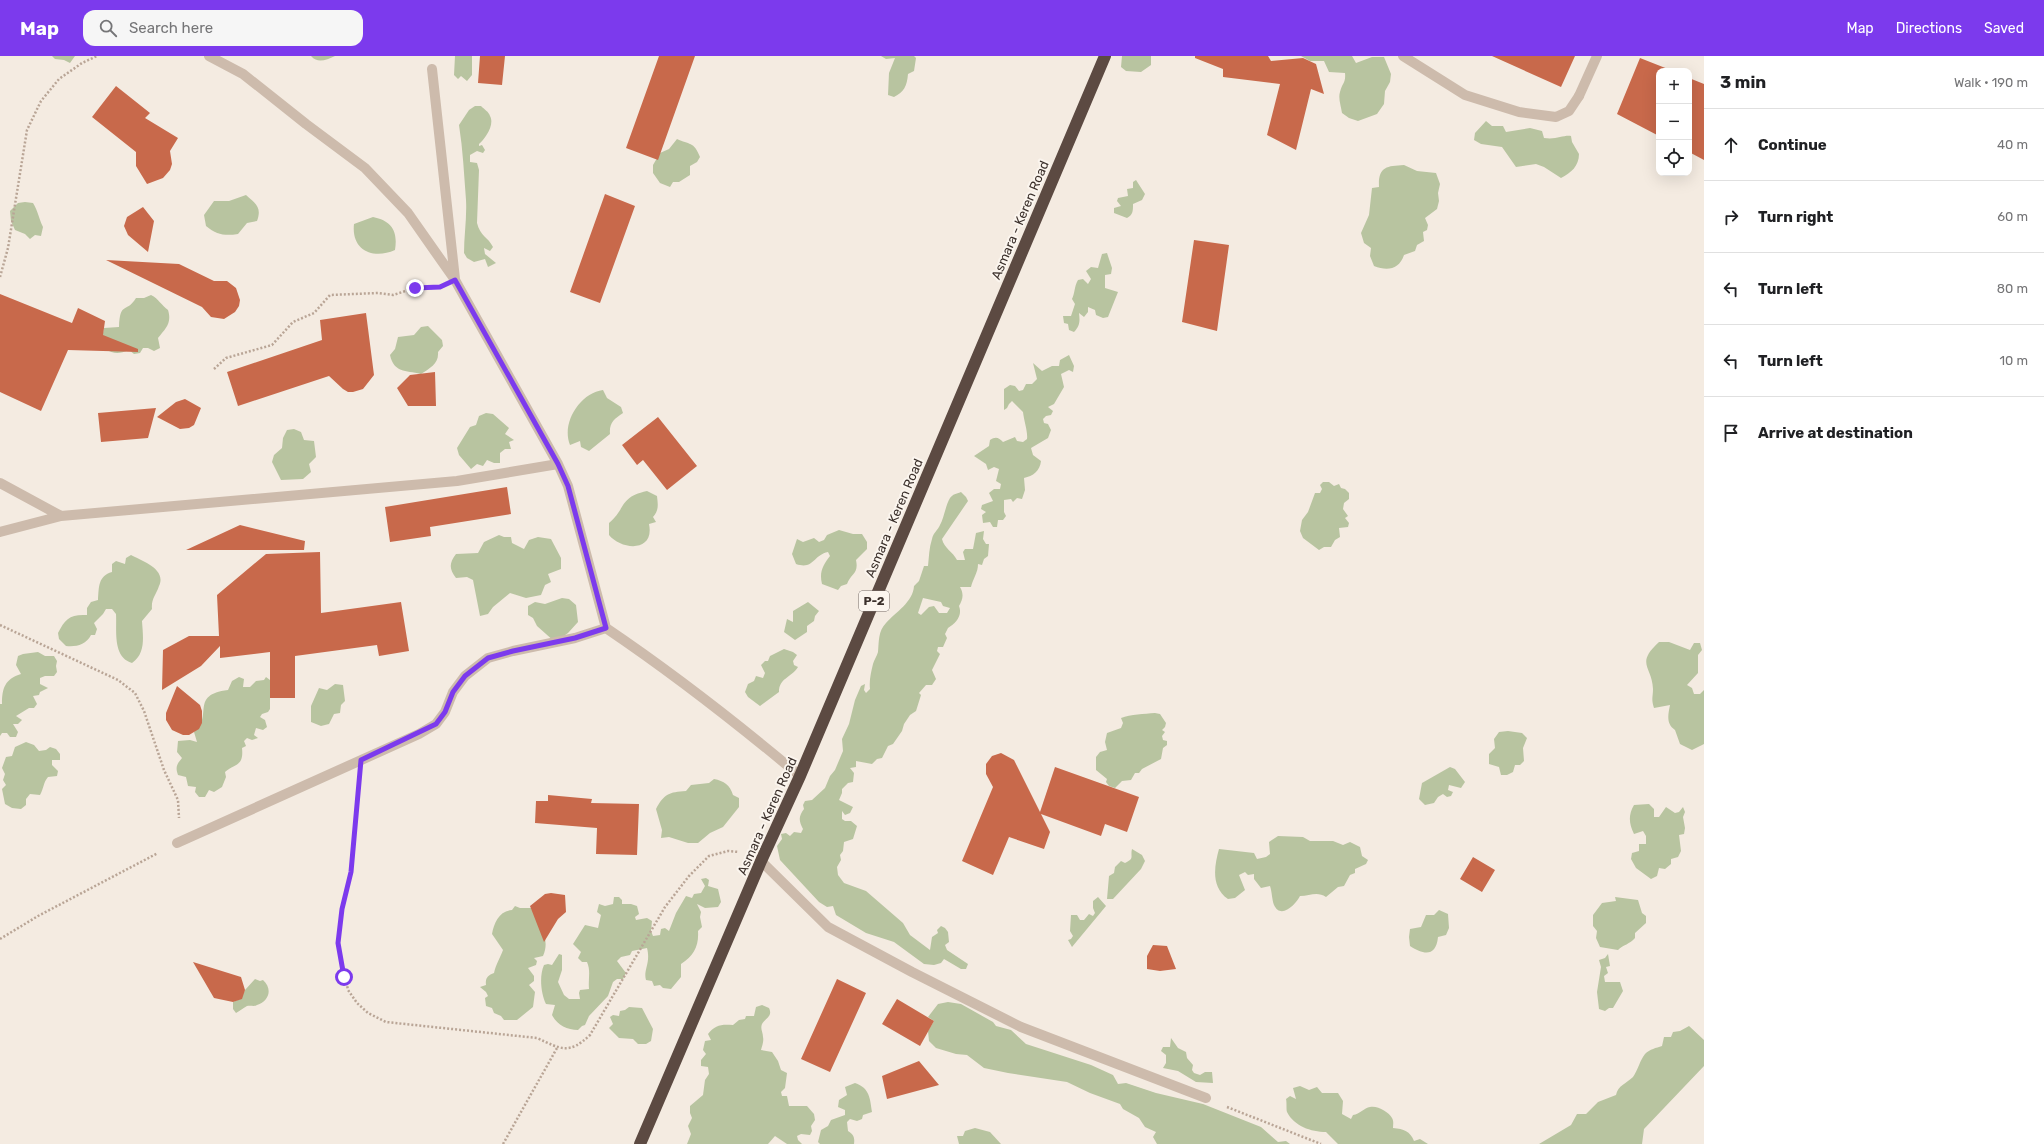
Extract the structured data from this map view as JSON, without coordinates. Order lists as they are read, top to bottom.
{
  "streets": {
    "highway": ["Asmara - Keren Road", "P-2"]
  },
  "page": {
    "header": "Map",
    "search": "Search here",
    "nav": ["Map", "Directions", "Saved"],
    "heading": ["3 min", "Walk · 190 m"],
    "map_buttons": ["+", "−"],
    "list": [
      ["Continue", "40 m"],
      ["Turn right", "60 m"],
      ["Turn left", "80 m"],
      ["Turn left", "10 m"],
      "Arrive at destination"
    ]
  }
}
